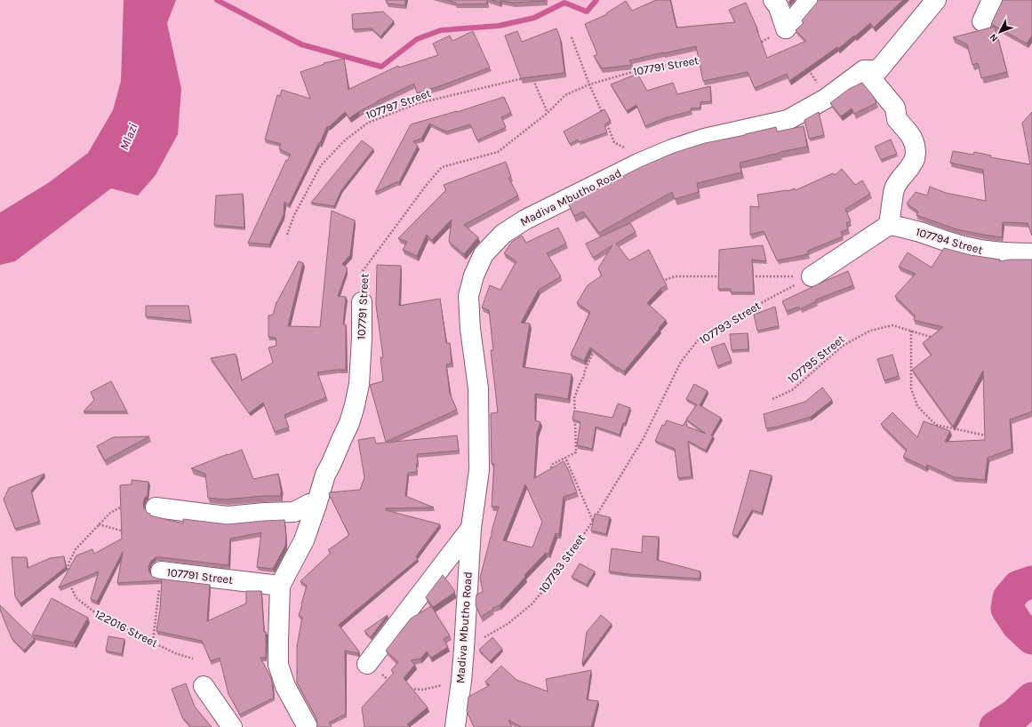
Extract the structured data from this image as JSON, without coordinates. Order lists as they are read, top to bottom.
{
  "streets": {
    "street": ["107791 Street", "Madiva Mbutho Road", "107794 Street"],
    "path": [
      "107797 Street",
      "107793 Street",
      "107795 Street",
      "122016 Street"
    ]
  },
  "crossings": [
    ["Madiva Mbutho Road", "107793 Street"]
  ],
  "water": ["Mlazi"],
  "north": "bottom left"
}
